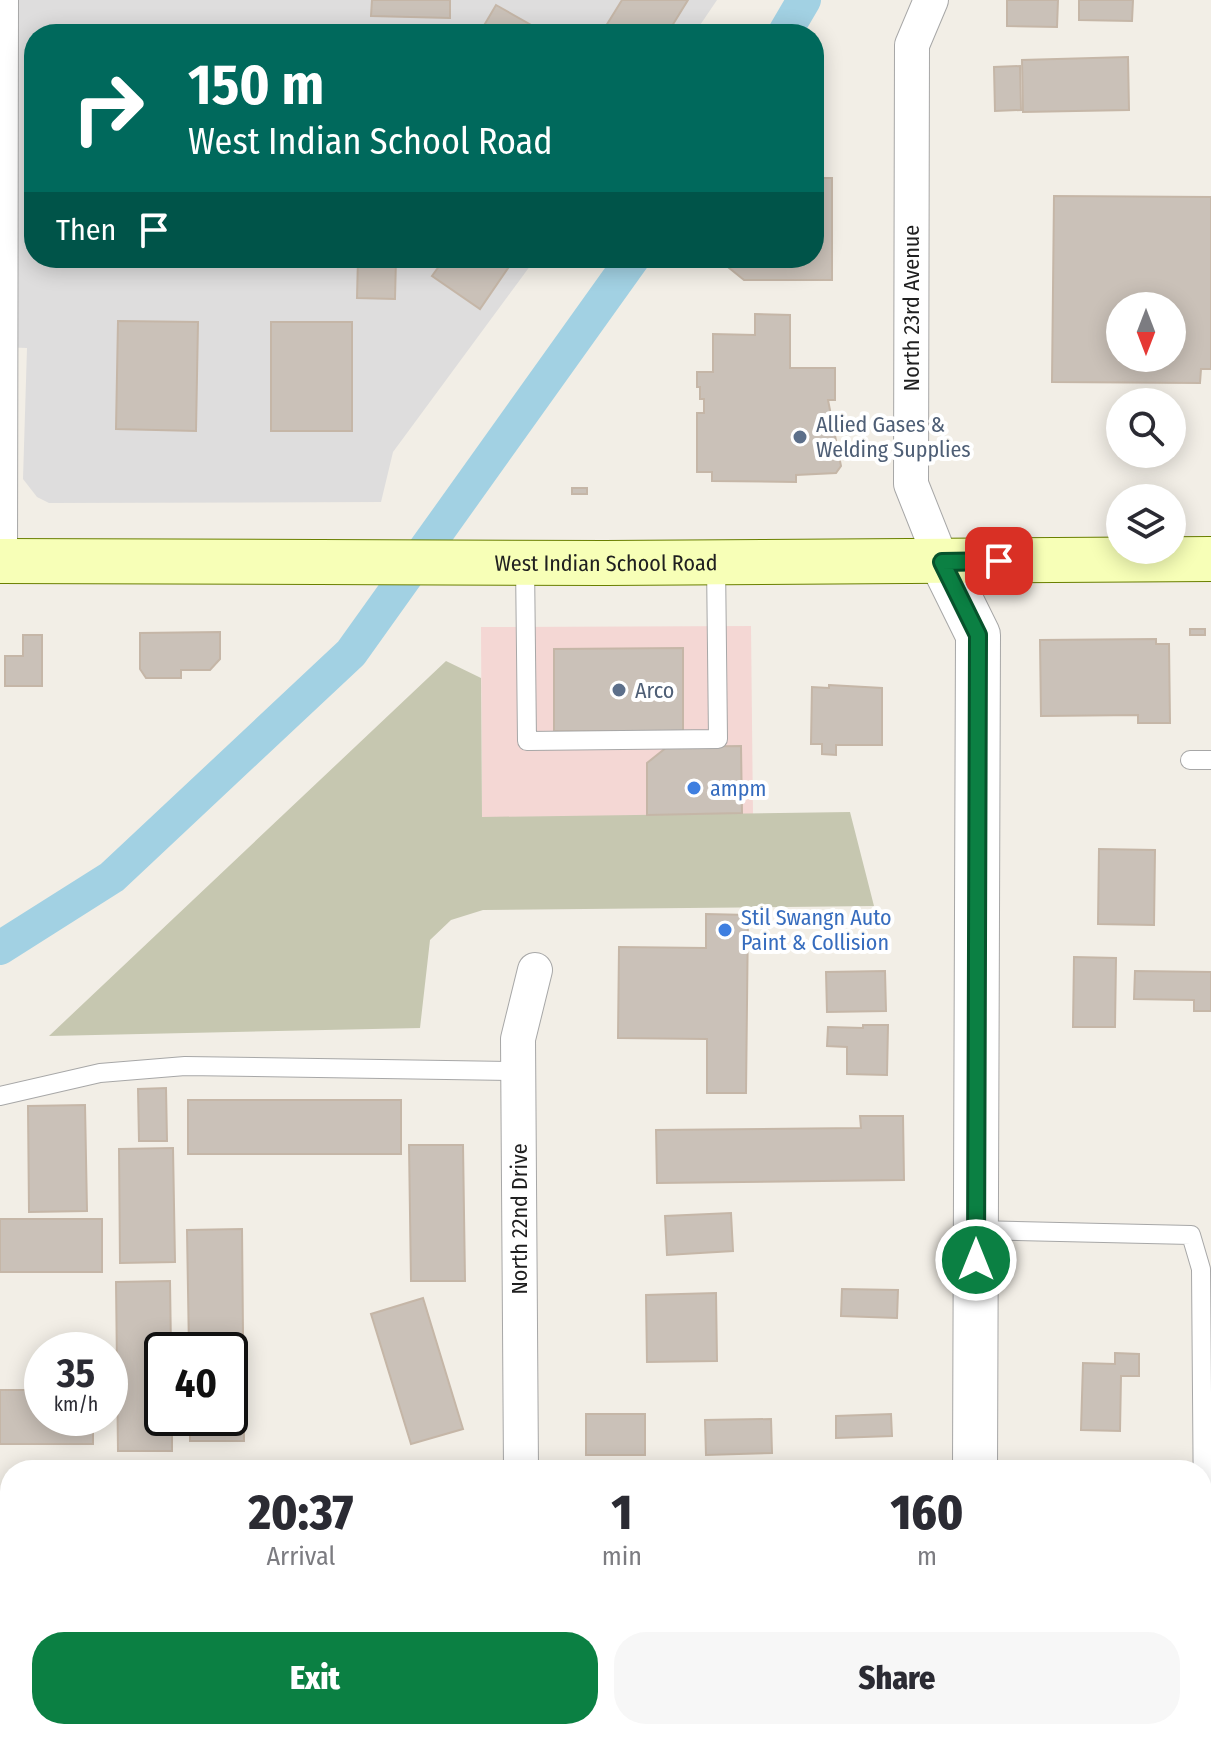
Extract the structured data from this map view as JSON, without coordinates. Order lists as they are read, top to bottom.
{
  "streets": {
    "main road": ["West Indian School Road"],
    "street": ["North 23rd Avenue", "North 22nd Drive"]
  },
  "crossings": [
    ["North 23rd Avenue", "West Indian School Road"]
  ],
  "places": [
    "Allied Gases & Welding Supplies",
    "Arco",
    "ampm",
    "Stil Swangn Auto Paint & Collision"
  ],
  "north": "bottom",
  "page": {
    "turn": ["150 m", "West Indian School Road"],
    "then": "Then",
    "speed": "35 km/h",
    "limit": "40",
    "eta": [
      "20:37",
      "Arrival",
      "1",
      "min",
      "160",
      "m"
    ],
    "buttons": ["Exit", "Share"]
  }
}
